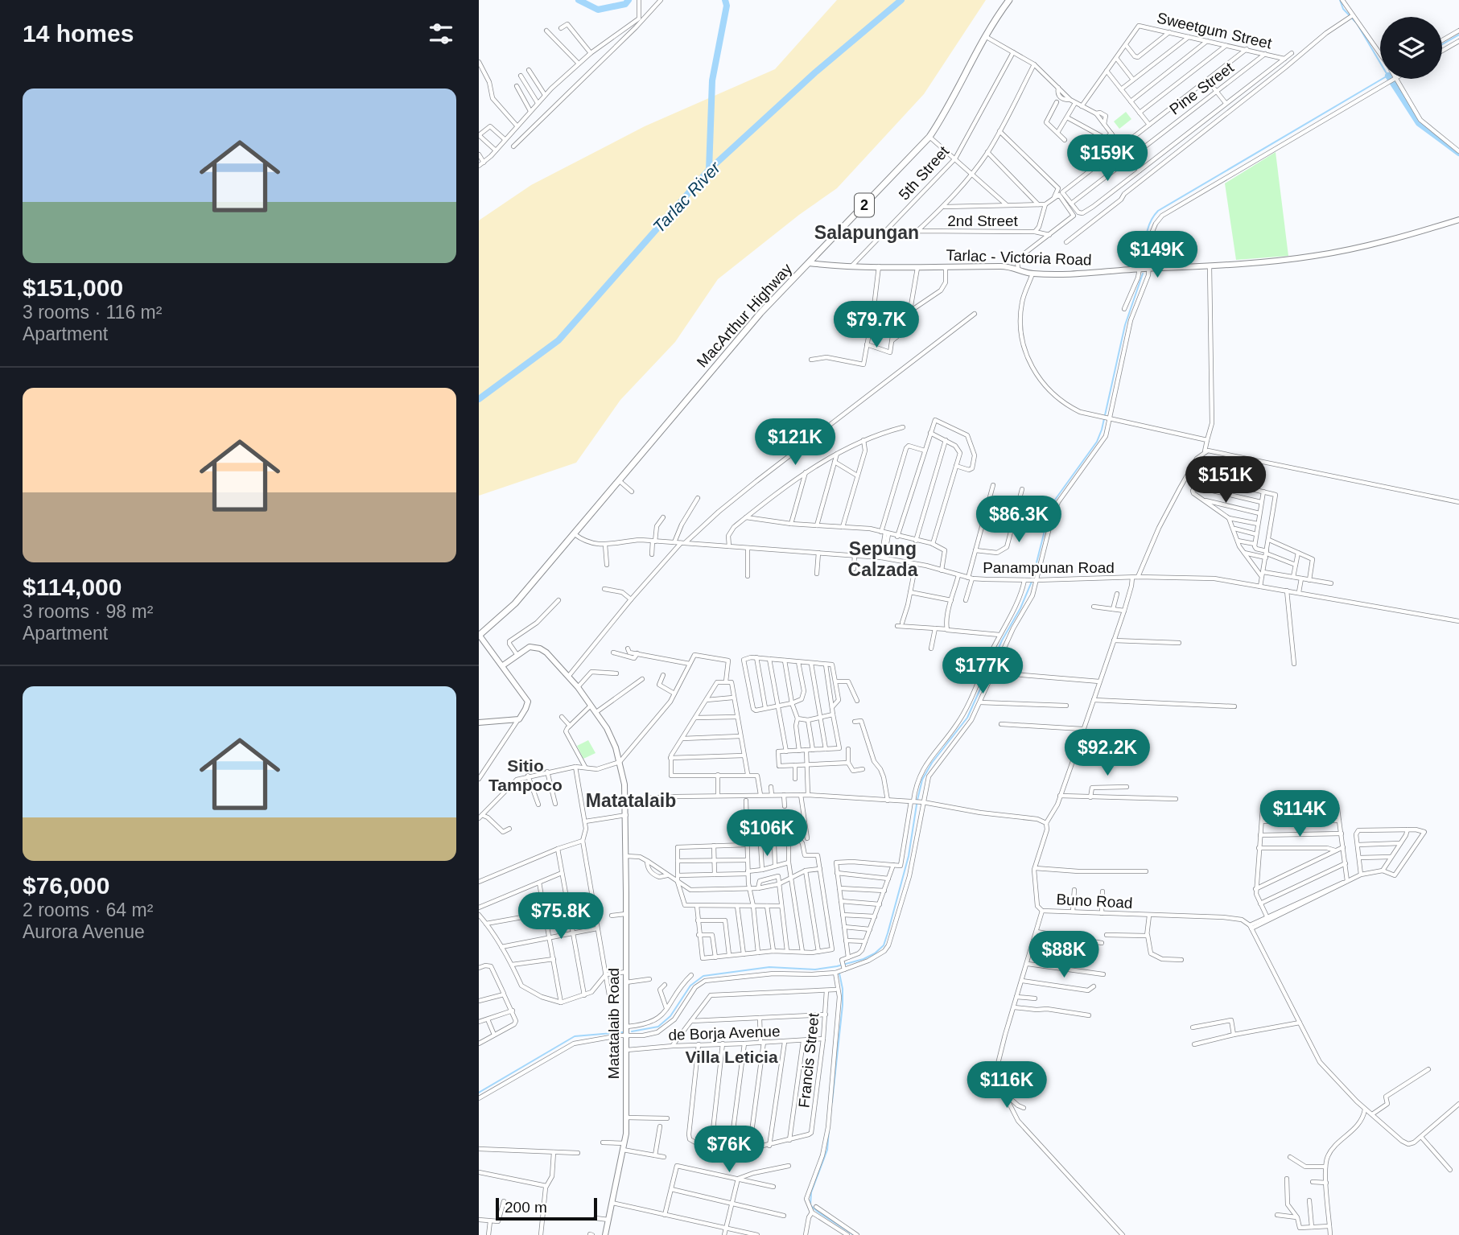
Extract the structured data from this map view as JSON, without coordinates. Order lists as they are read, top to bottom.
{
  "streets": {
    "highway": ["2", "MacArthur Highway"],
    "main road": ["Tarlac - Victoria Road", "Matatalaib Road"],
    "street": [
      "Sweetgum Street",
      "Pine Street",
      "5th Street",
      "2nd Street",
      "Panampunan Road",
      "Buno Road",
      "de Borja Avenue",
      "Francis Street"
    ]
  },
  "crossings": [
    ["Sweetgum Street", "Pine Street"],
    ["5th Street", "2nd Street"],
    ["5th Street", "Tarlac - Victoria Road"],
    ["Tarlac - Victoria Road", "MacArthur Highway"],
    ["MacArthur Highway", "Panampunan Road"],
    ["Panampunan Road", "Buno Road"],
    ["Matatalaib Road", "de Borja Avenue"],
    ["de Borja Avenue", "Francis Street"]
  ],
  "districts": [
    "Salapungan",
    "Sepung Calzada",
    "Sitio Tampoco",
    "Matatalaib",
    "Villa Leticia"
  ],
  "water": ["Tarlac River"],
  "scale_bar": "200 m",
  "page": {
    "heading": "14 homes",
    "list": [
      {
        "name": "$151,000",
        "note": "3 rooms · 116 m² · Apartment"
      },
      {
        "name": "$114,000",
        "note": "3 rooms · 98 m² · Apartment"
      },
      {
        "name": "$76,000",
        "note": "2 rooms · 64 m² · Aurora Avenue"
      }
    ],
    "price": [
      "$159K",
      "$149K",
      "$79.7K",
      "$121K",
      "$151K",
      "$86.3K",
      "$177K",
      "$92.2K",
      "$114K",
      "$106K",
      "$75.8K",
      "$88K",
      "$116K",
      "$76K"
    ],
    "scale": "200 m"
  }
}
